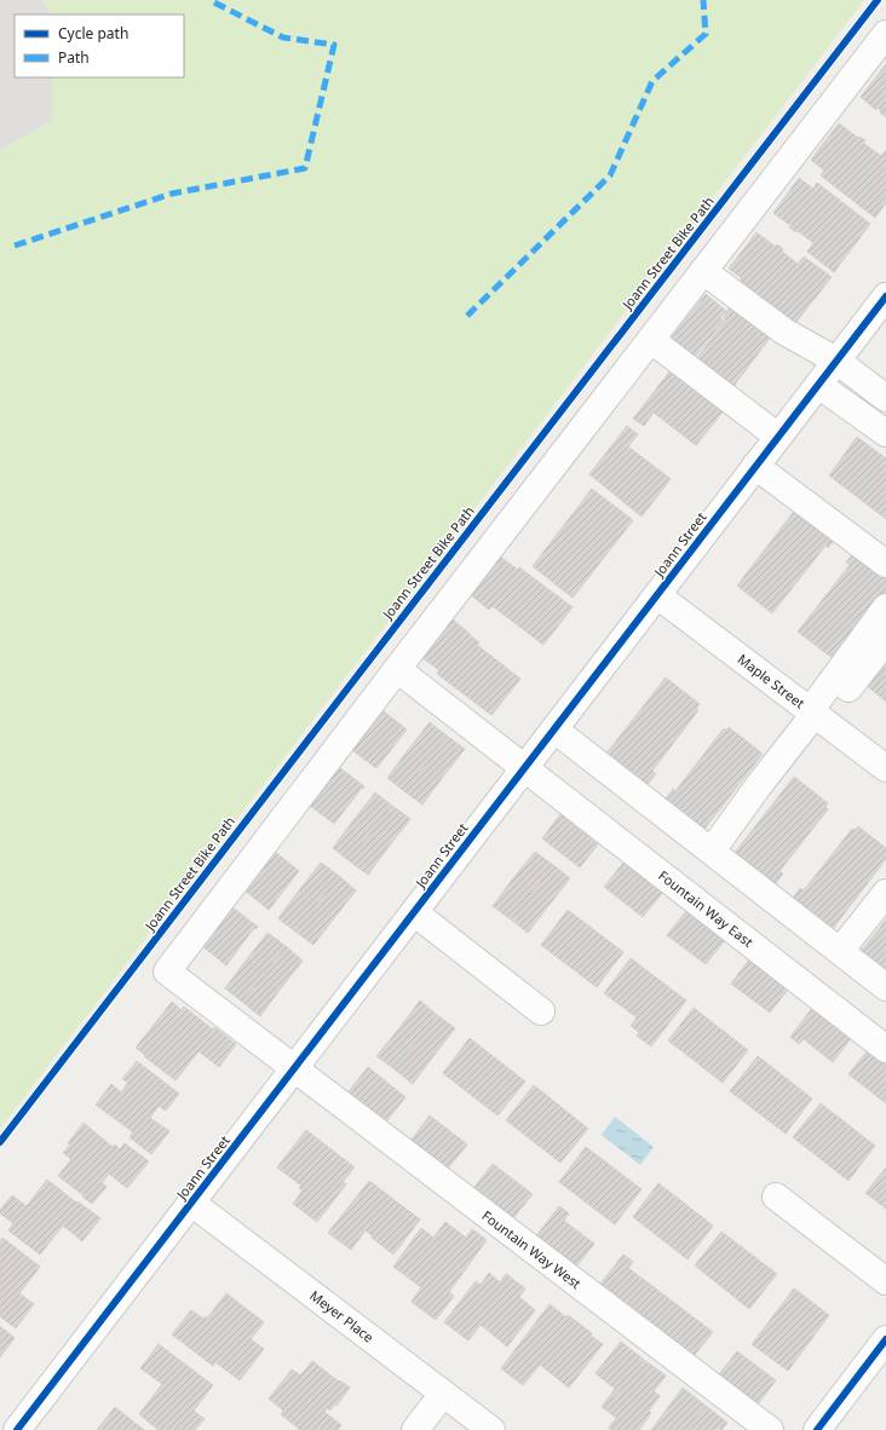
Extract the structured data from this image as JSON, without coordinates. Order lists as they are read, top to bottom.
{
  "streets": {
    "street": [
      "Joann Street",
      "Maple Street",
      "Fountain Way East",
      "Fountain Way West",
      "Meyer Place"
    ],
    "cycle path": ["Joann Street Bike Path"]
  },
  "crossings": [
    ["Joann Street", "Maple Street"],
    ["Joann Street", "Fountain Way East"],
    ["Joann Street", "Fountain Way West"],
    ["Joann Street", "Meyer Place"],
    ["Fountain Way East", "Fountain Way West"]
  ],
  "legend": ["Cycle path", "Path"]
}
